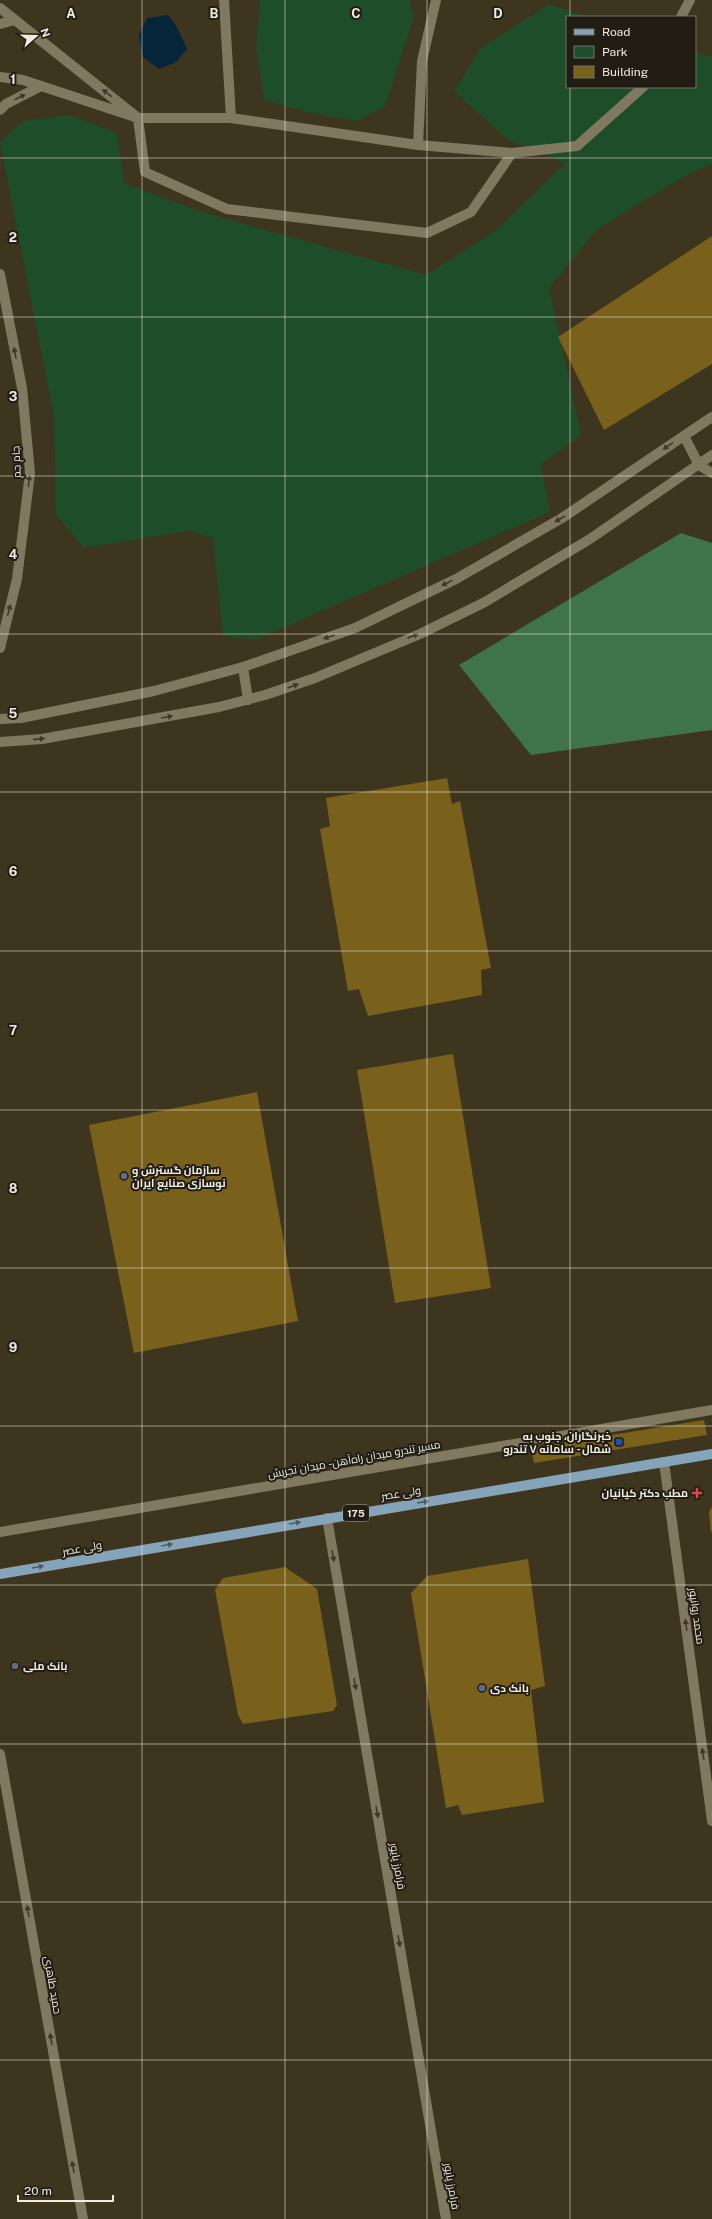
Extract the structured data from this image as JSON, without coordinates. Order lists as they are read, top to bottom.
{
  "streets": {
    "main road": ["ولی عصر", "175"],
    "street": [
      "جام جم",
      "مسیر تندرو میدان راه‌آهن - میدان تجریش",
      "محمد روانپور",
      "فرامرز پایور",
      "حمید طاهری"
    ]
  },
  "crossings": [
    ["ولی عصر", "محمد روانپور"],
    ["ولی عصر", "فرامرز پایور"]
  ],
  "one_way": [
    "جام جم",
    "ولی عصر",
    "محمد روانپور",
    "فرامرز پایور",
    "حمید طاهری"
  ],
  "places": {
    "other": ["سازمان گسترش و نوسازی صنایع ایران", "بانک ملی", "بانک دی"],
    "transit": ["خبرنگاران، جنوب به شمال - سامانه ۷ تندرو"],
    "health": ["مطب دکتر کیانیان"]
  },
  "legend": ["Road", "Park", "Building"],
  "scale_bar": "20 m",
  "north": "right",
  "grid": {
    "columns": [
      "A",
      "B",
      "C",
      "D"
    ],
    "rows": [
      "1",
      "2",
      "3",
      "4",
      "5",
      "6",
      "7",
      "8",
      "9"
    ]
  }
}
